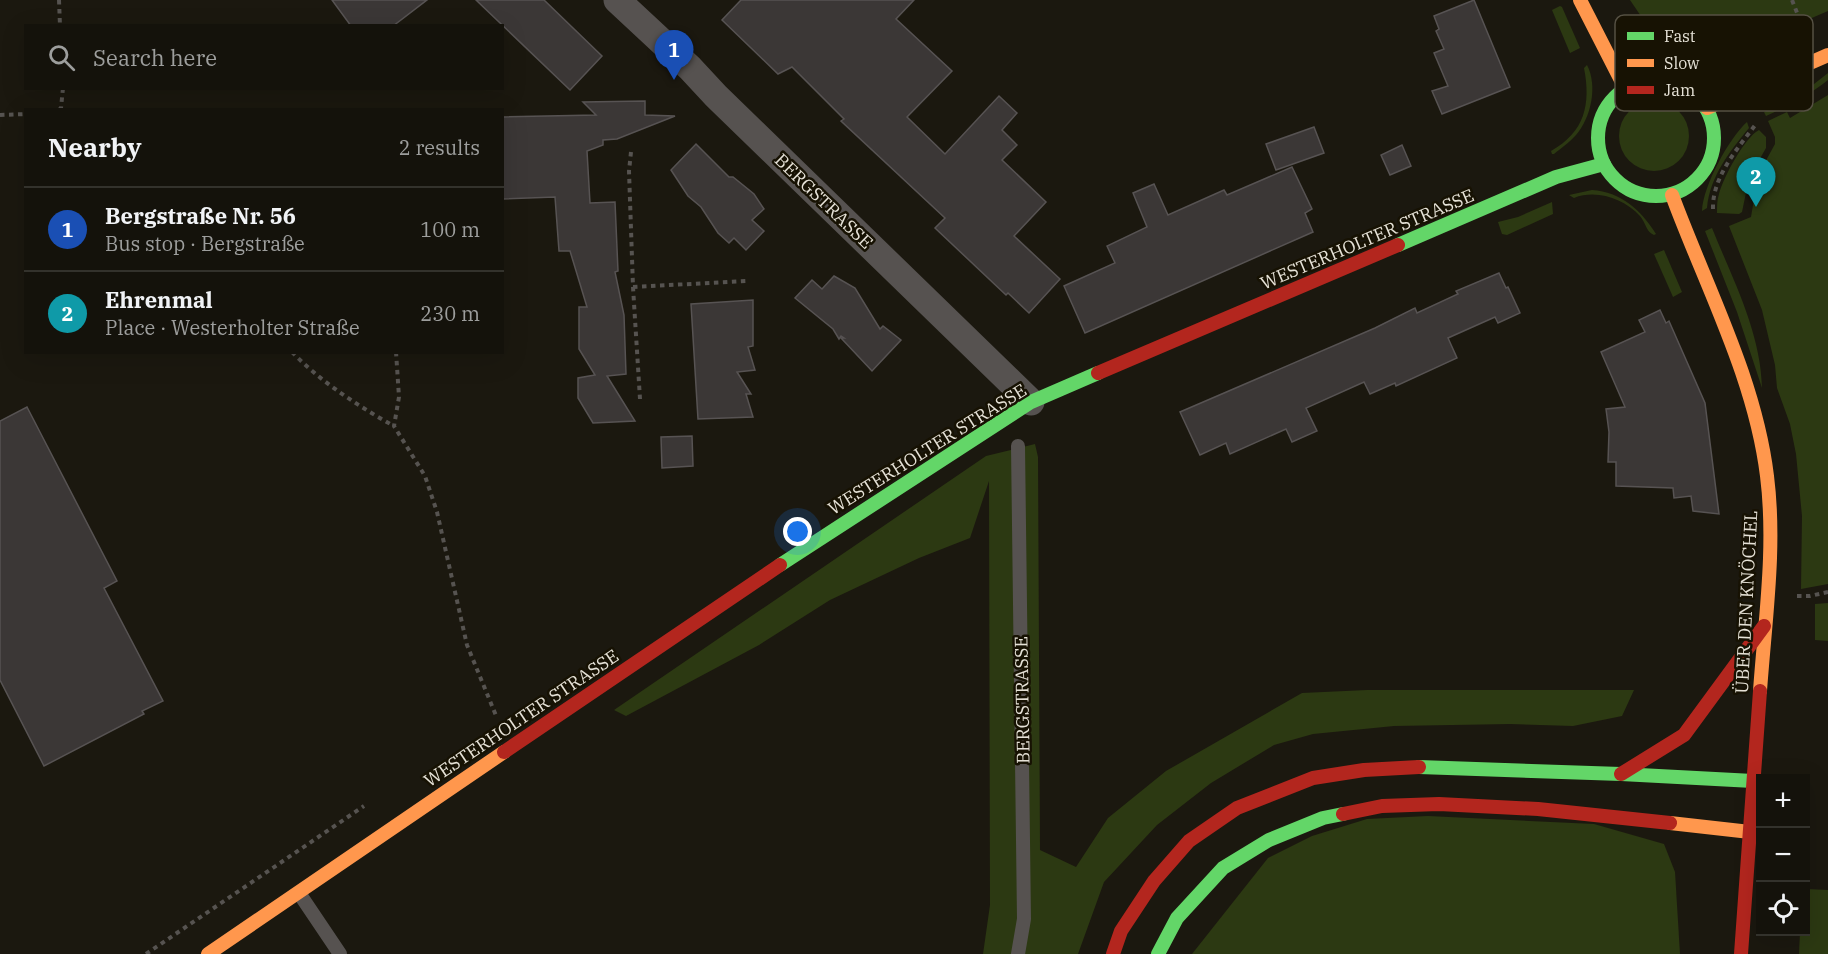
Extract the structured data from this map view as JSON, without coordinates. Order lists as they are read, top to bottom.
{
  "streets": {
    "street": ["BERGSTRASSE", "WESTERHOLTER STRASSE", "ÜBER DEN KNÖCHEL"]
  },
  "crossings": [
    ["BERGSTRASSE", "WESTERHOLTER STRASSE"]
  ],
  "legend": ["Fast", "Slow", "Jam"],
  "page": {
    "search": "Search here",
    "pins": ["1", "2"],
    "heading": ["Nearby", "2 results"],
    "list": [
      {
        "mark": "1",
        "name": "Bergstraße Nr. 56",
        "note": "Bus stop · Bergstraße",
        "value": "100 m"
      },
      {
        "mark": "2",
        "name": "Ehrenmal",
        "note": "Place · Westerholter Straße",
        "value": "230 m"
      }
    ],
    "map_buttons": ["+", "−"]
  }
}
